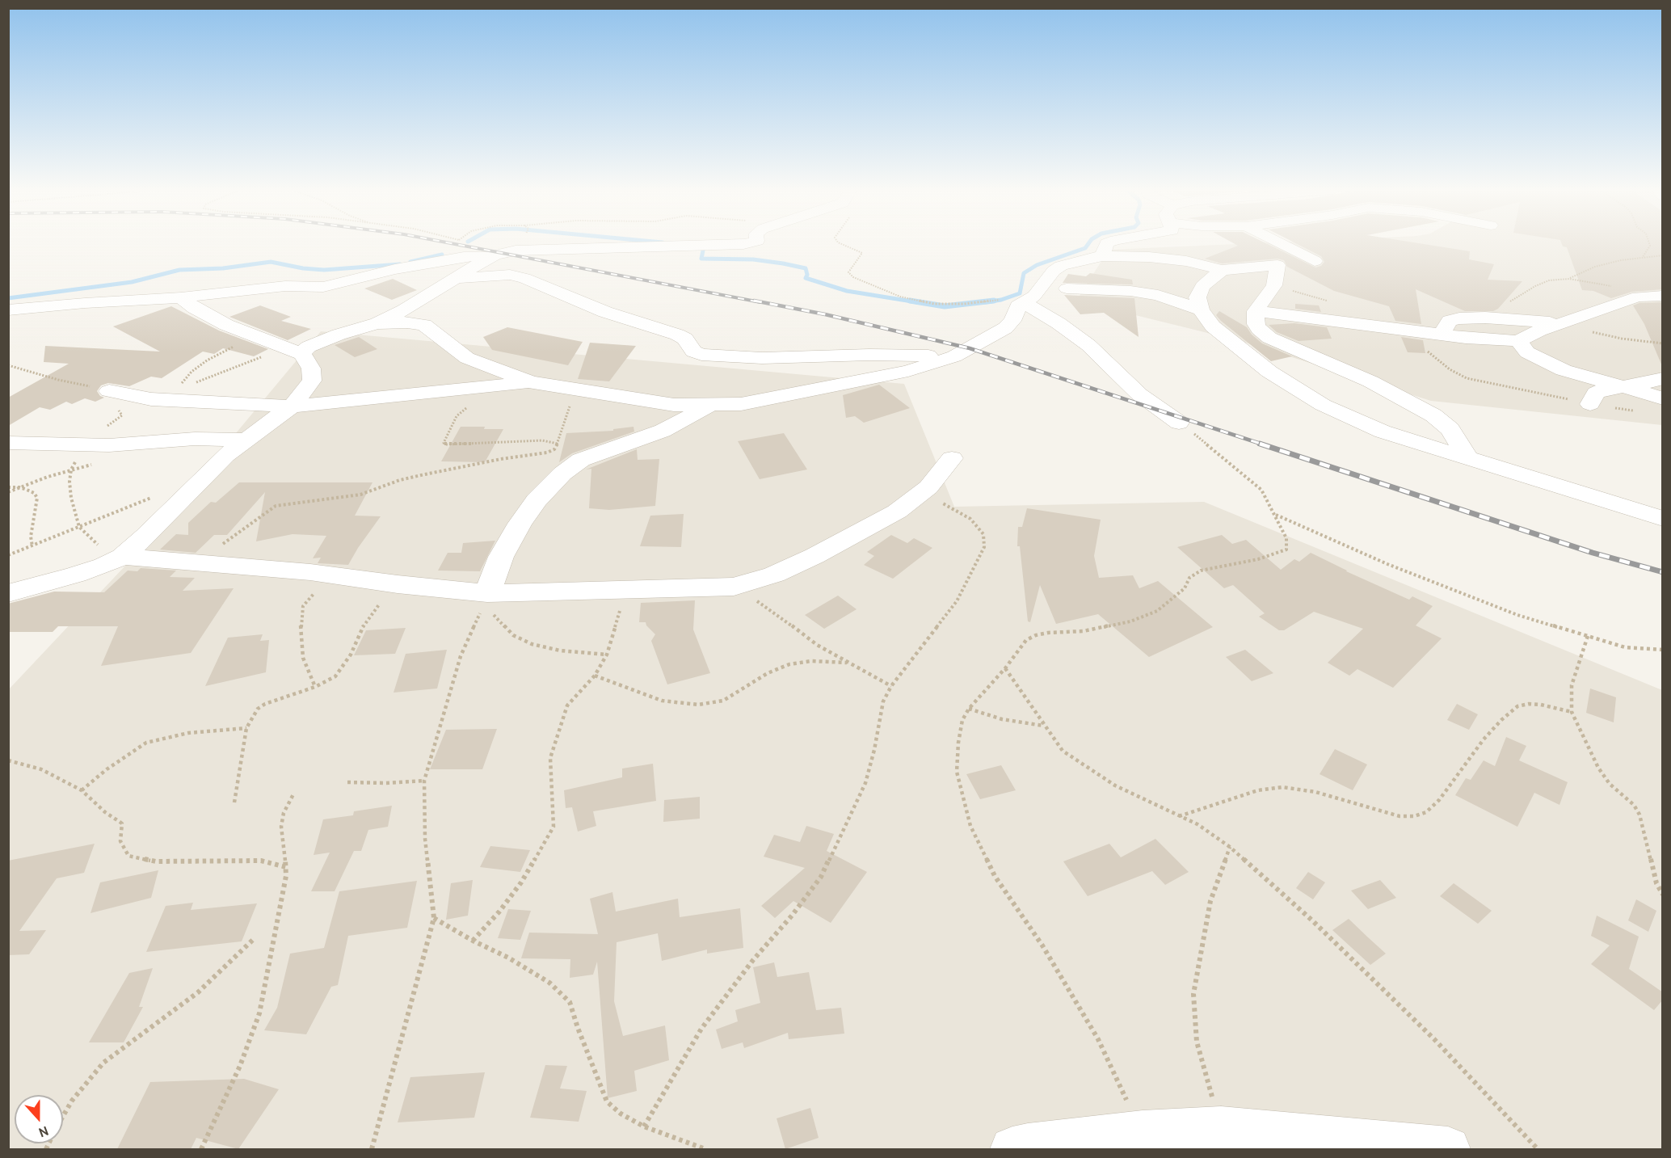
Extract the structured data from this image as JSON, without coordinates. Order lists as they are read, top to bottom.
{
  "north": "bottom"
}
